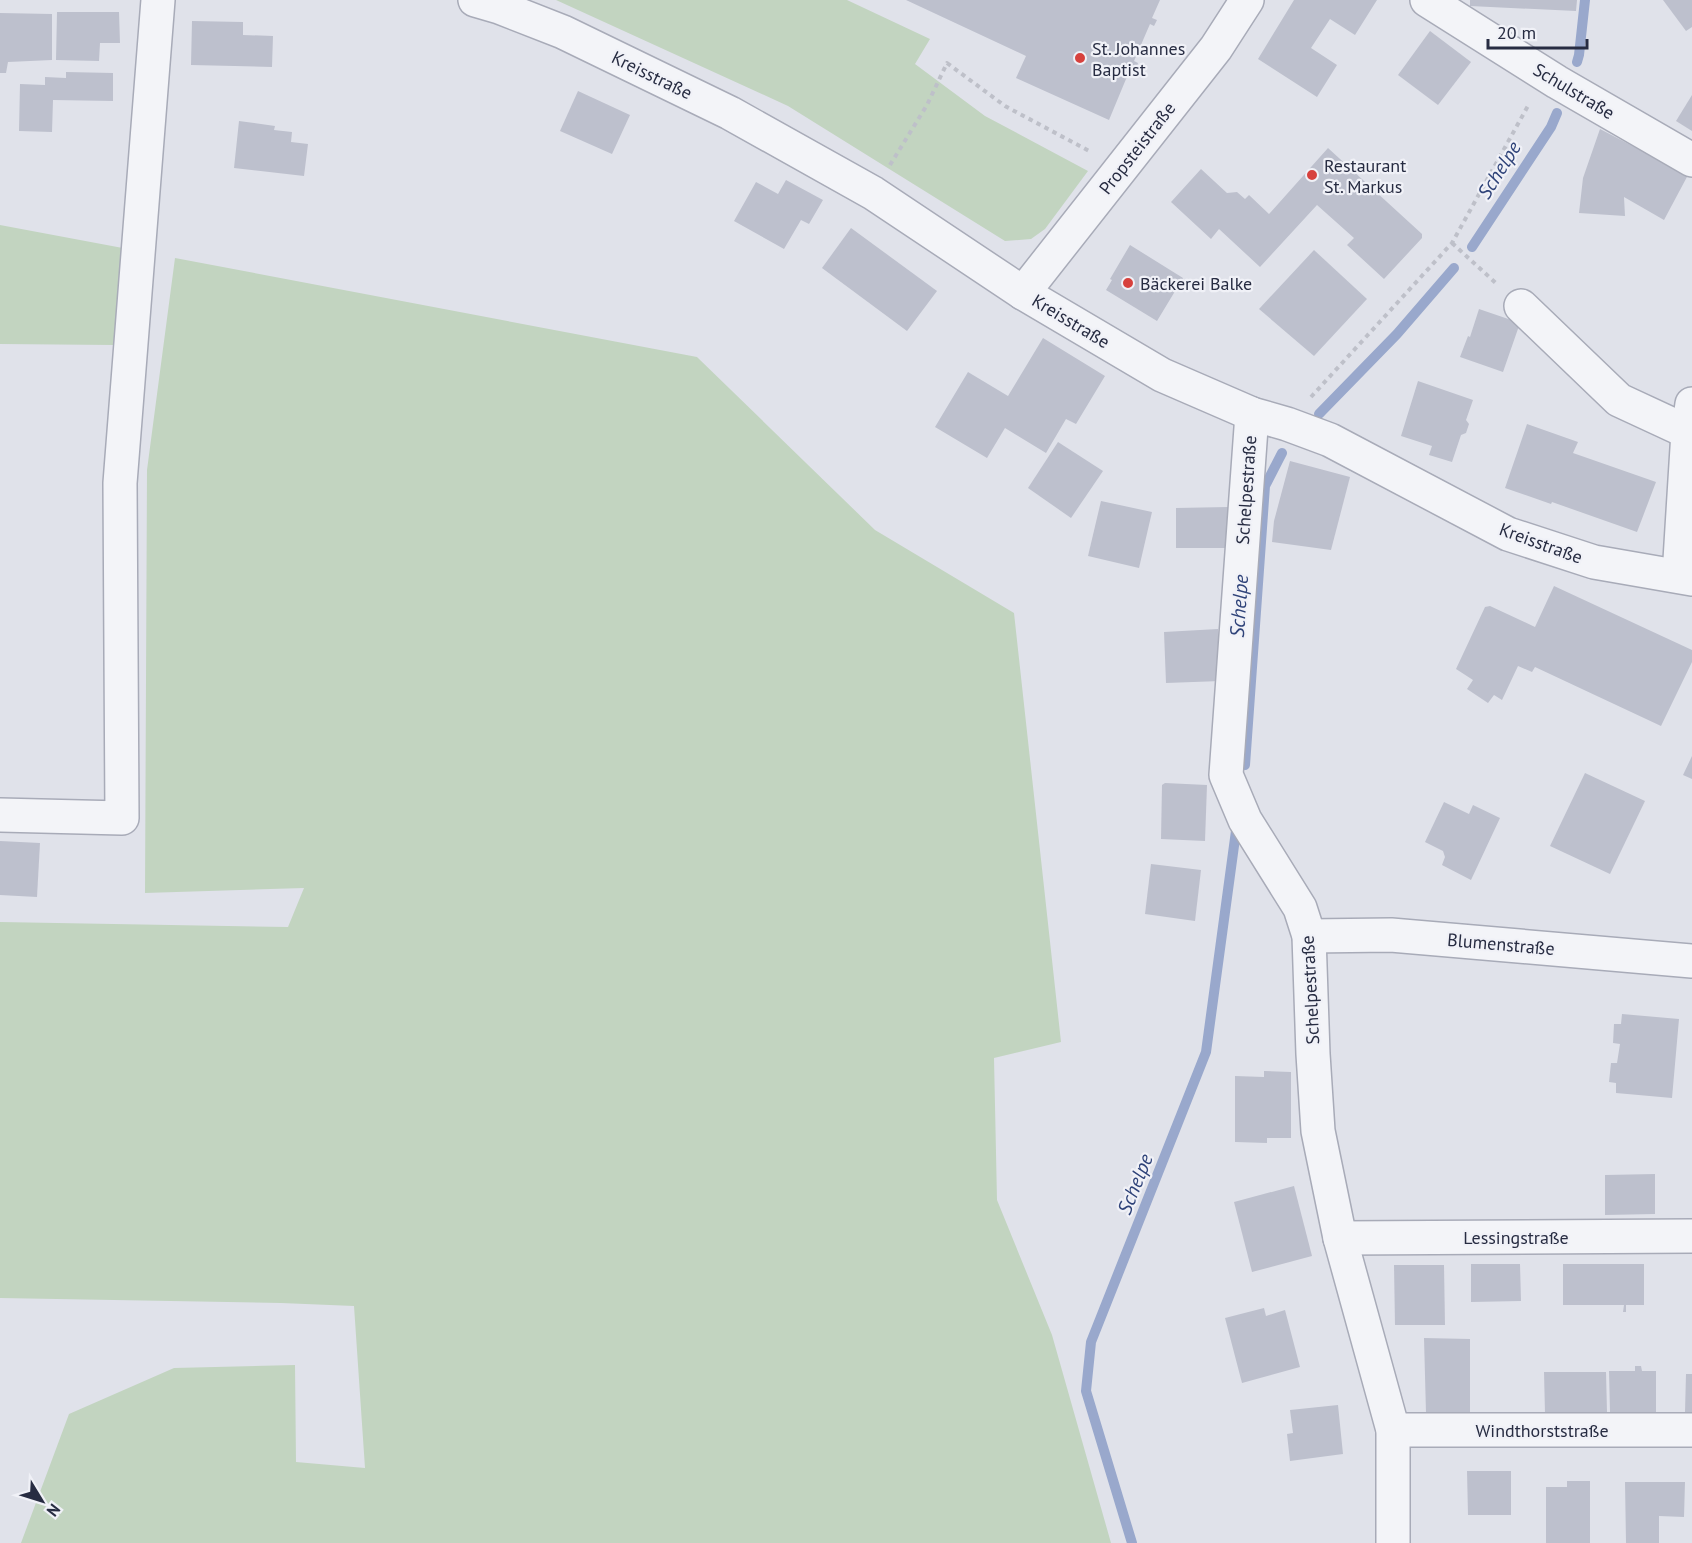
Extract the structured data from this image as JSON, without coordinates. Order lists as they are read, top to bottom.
{
  "streets": {
    "street": [
      "Kreisstraße",
      "Schulstraße",
      "Propsteistraße",
      "Schelpestraße",
      "Blumenstraße",
      "Lessingstraße",
      "Windthorststraße"
    ]
  },
  "crossings": [
    ["Kreisstraße", "Propsteistraße"],
    ["Kreisstraße", "Schelpestraße"],
    ["Schelpestraße", "Blumenstraße"],
    ["Schelpestraße", "Lessingstraße"],
    ["Schelpestraße", "Windthorststraße"]
  ],
  "water": ["Schelpe"],
  "places": ["St. Johannes Baptist", "Restaurant St. Markus", "Bäckerei Balke"],
  "scale_bar": "20 m",
  "north": "bottom right"
}
